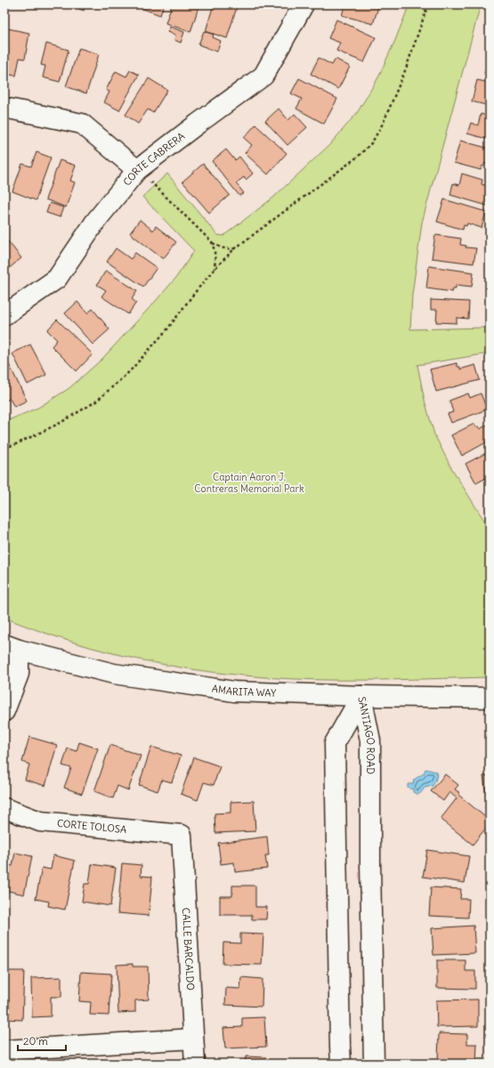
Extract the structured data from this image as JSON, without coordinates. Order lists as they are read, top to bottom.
{
  "streets": {
    "street": [
      "CORTE CABRERA",
      "AMARITA WAY",
      "SANTIAGO ROAD",
      "CORTE TOLOSA",
      "CALLE BARCALDO"
    ]
  },
  "crossings": [
    ["AMARITA WAY", "SANTIAGO ROAD"],
    ["CORTE TOLOSA", "CALLE BARCALDO"]
  ],
  "parks": ["Captain Aaron J. Contreras Memorial Park"],
  "scale_bar": "20 m"
}
